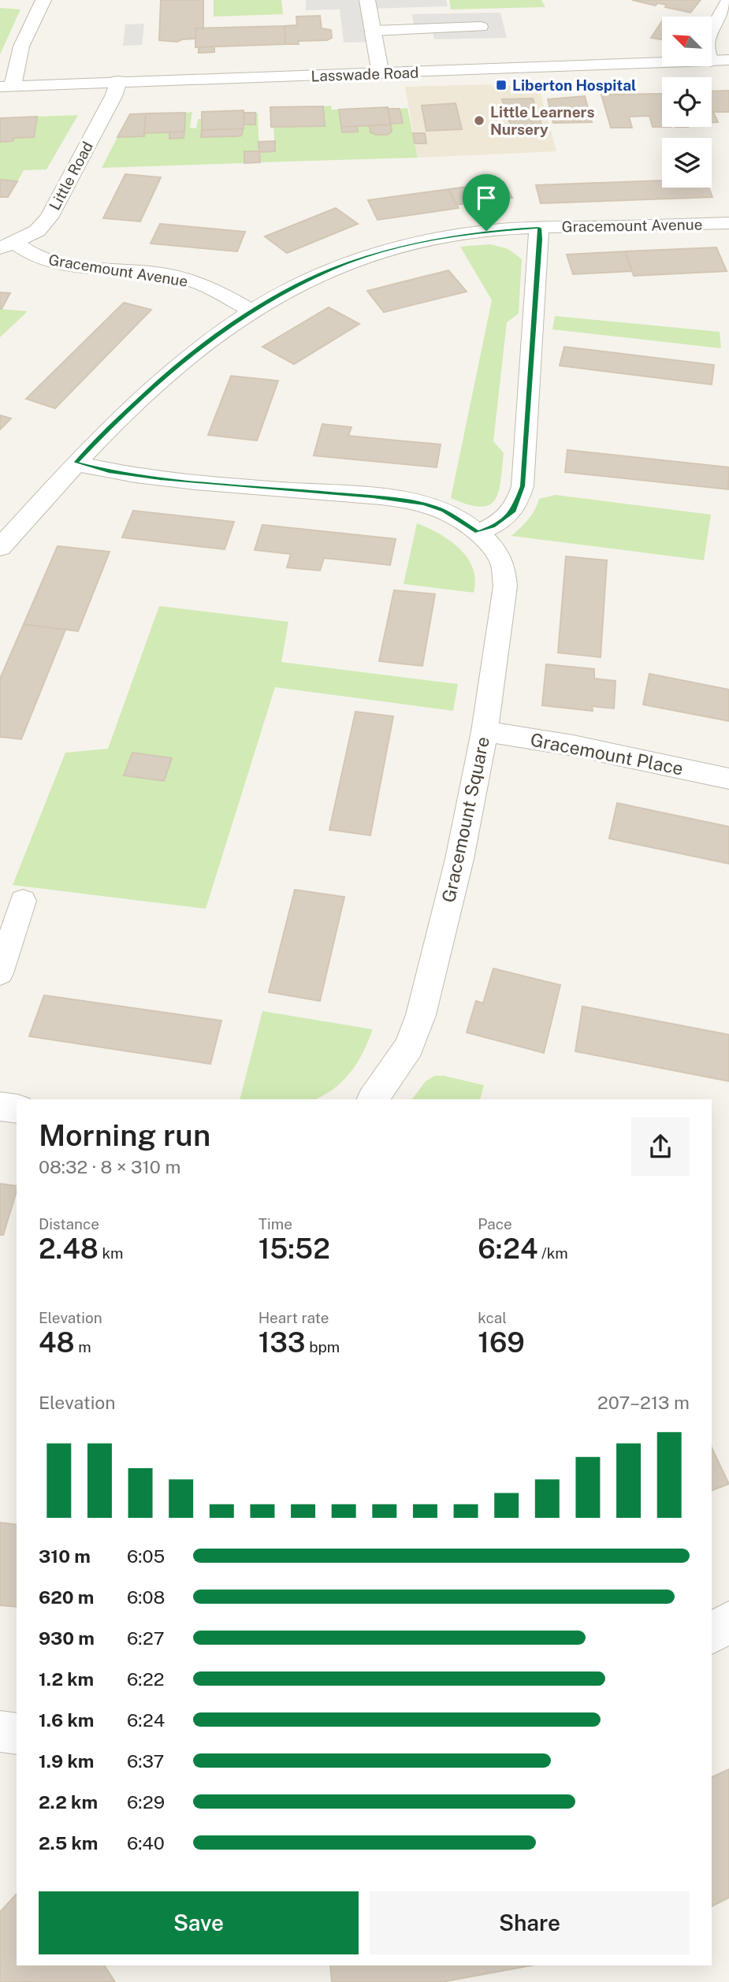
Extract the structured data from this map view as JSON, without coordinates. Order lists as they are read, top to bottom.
{
  "streets": {
    "street": [
      "Lasswade Road",
      "Little Road",
      "Gracemount Avenue",
      "Gracemount Place",
      "Gracemount Square"
    ]
  },
  "crossings": [
    ["Lasswade Road", "Little Road"],
    ["Little Road", "Gracemount Avenue"],
    ["Gracemount Avenue", "Gracemount Square"],
    ["Gracemount Place", "Gracemount Square"]
  ],
  "places": {
    "transit": ["Liberton Hospital"],
    "other": ["Little Learners Nursery"]
  },
  "north": "top left",
  "page": {
    "heading": ["Morning run", "08:32 · 8 × 310 m"],
    "stats": [
      ["Distance", "2.48 km"],
      ["Time", "15:52"],
      ["Pace", "6:24 /km"],
      ["Elevation", "48 m"],
      ["Heart rate", "133 bpm"],
      ["kcal", "169"]
    ],
    "chart": ["Elevation", "207–213 m"],
    "list": [
      {
        "name": "310 m",
        "note": "6:05"
      },
      {
        "name": "620 m",
        "note": "6:08"
      },
      {
        "name": "930 m",
        "note": "6:27"
      },
      {
        "name": "1.2 km",
        "note": "6:22"
      },
      {
        "name": "1.6 km",
        "note": "6:24"
      },
      {
        "name": "1.9 km",
        "note": "6:37"
      },
      {
        "name": "2.2 km",
        "note": "6:29"
      },
      {
        "name": "2.5 km",
        "note": "6:40"
      }
    ],
    "buttons": ["Save", "Share"]
  }
}
